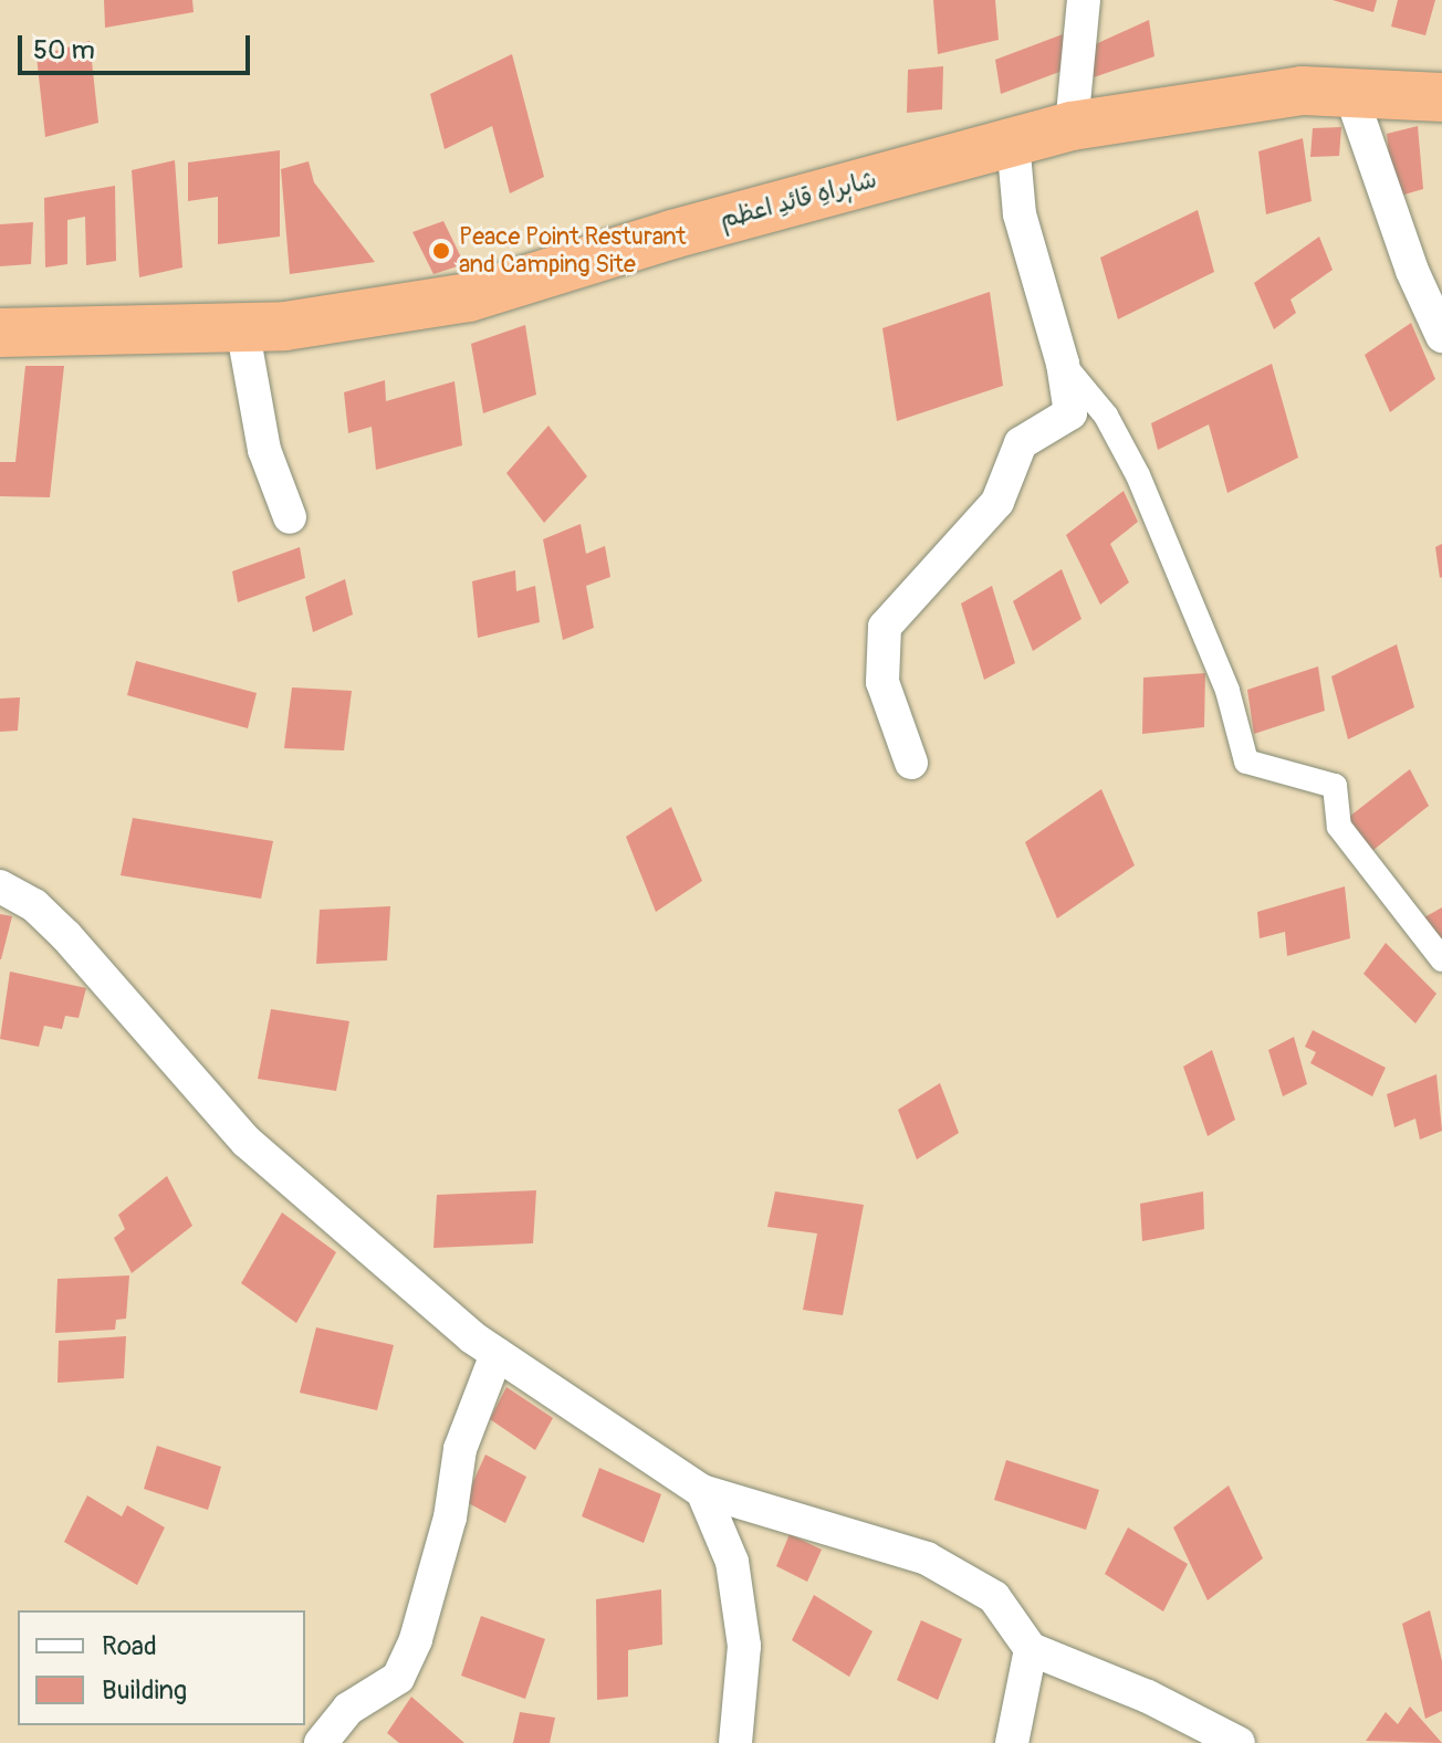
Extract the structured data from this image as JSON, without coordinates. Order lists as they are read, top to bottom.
{
  "streets": {
    "highway": ["شاہراہِ قائدِ اعظم"]
  },
  "places": ["Peace Point Resturant and Camping Site"],
  "legend": ["Road", "Building"],
  "scale_bar": "50 m"
}
